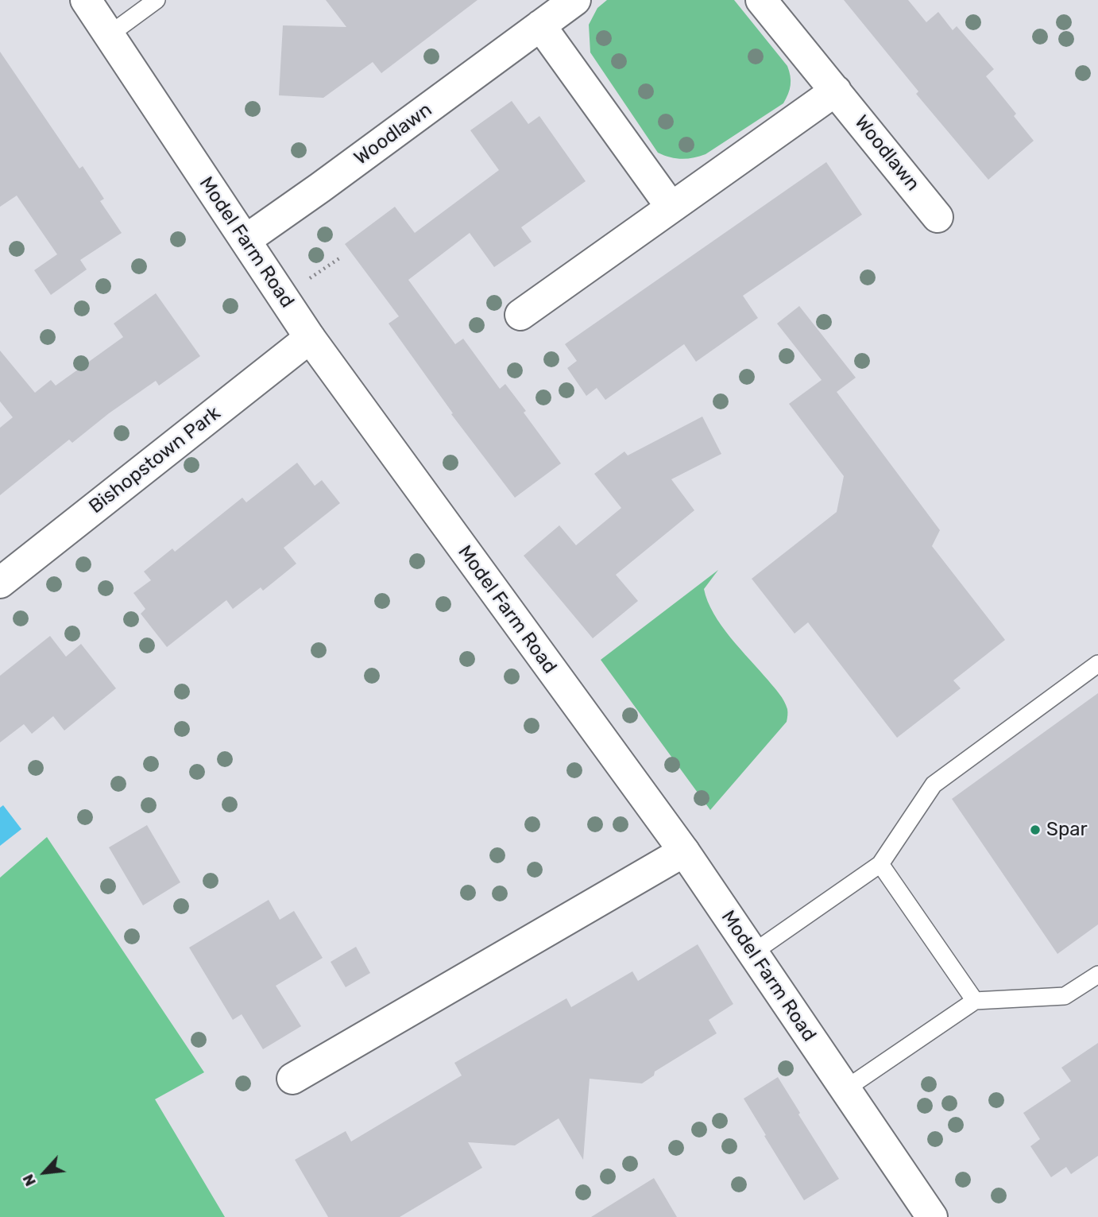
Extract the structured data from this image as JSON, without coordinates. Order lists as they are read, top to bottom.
{
  "streets": {
    "street": ["Woodlawn", "Model Farm Road", "Bishopstown Park"]
  },
  "crossings": [
    ["Woodlawn", "Model Farm Road"],
    ["Model Farm Road", "Bishopstown Park"]
  ],
  "places": ["Spar"],
  "north": "bottom left"
}
